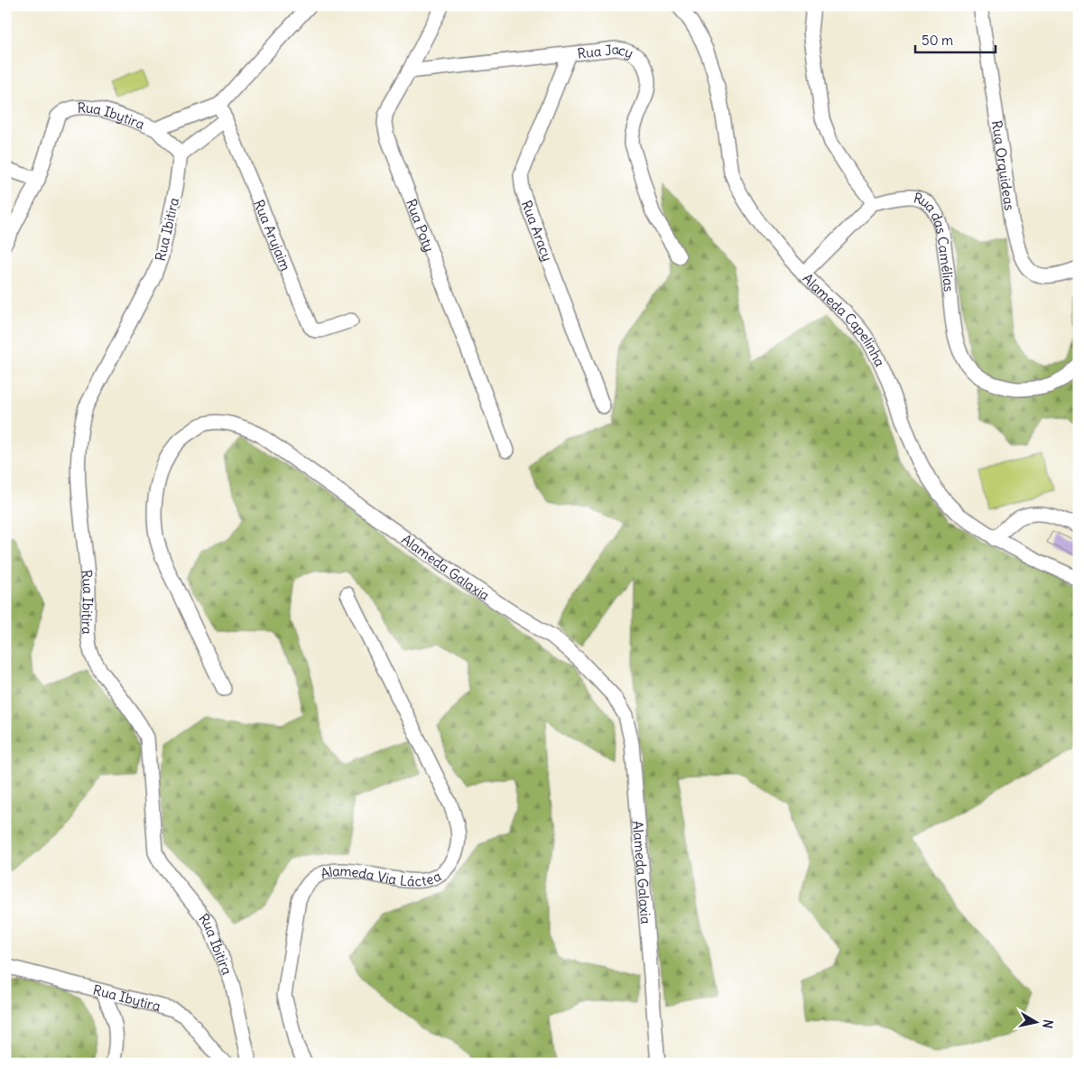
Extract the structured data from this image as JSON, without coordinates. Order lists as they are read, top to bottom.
{
  "streets": {
    "street": [
      "Rua Jacy",
      "Rua Ibytira",
      "Rua Orquideas",
      "Rua Poty",
      "Rua Ibitira",
      "Rua Aracy",
      "Rua Arujaim",
      "Rua das Camélias",
      "Alameda Capelinha",
      "Alameda Galaxia",
      "Alameda Via Láctea"
    ]
  },
  "crossings": [
    ["Rua Jacy", "Rua Poty"],
    ["Rua Jacy", "Rua Aracy"],
    ["Rua Ibytira", "Rua Arujaim"]
  ],
  "scale_bar": "50 m",
  "north": "right"
}
